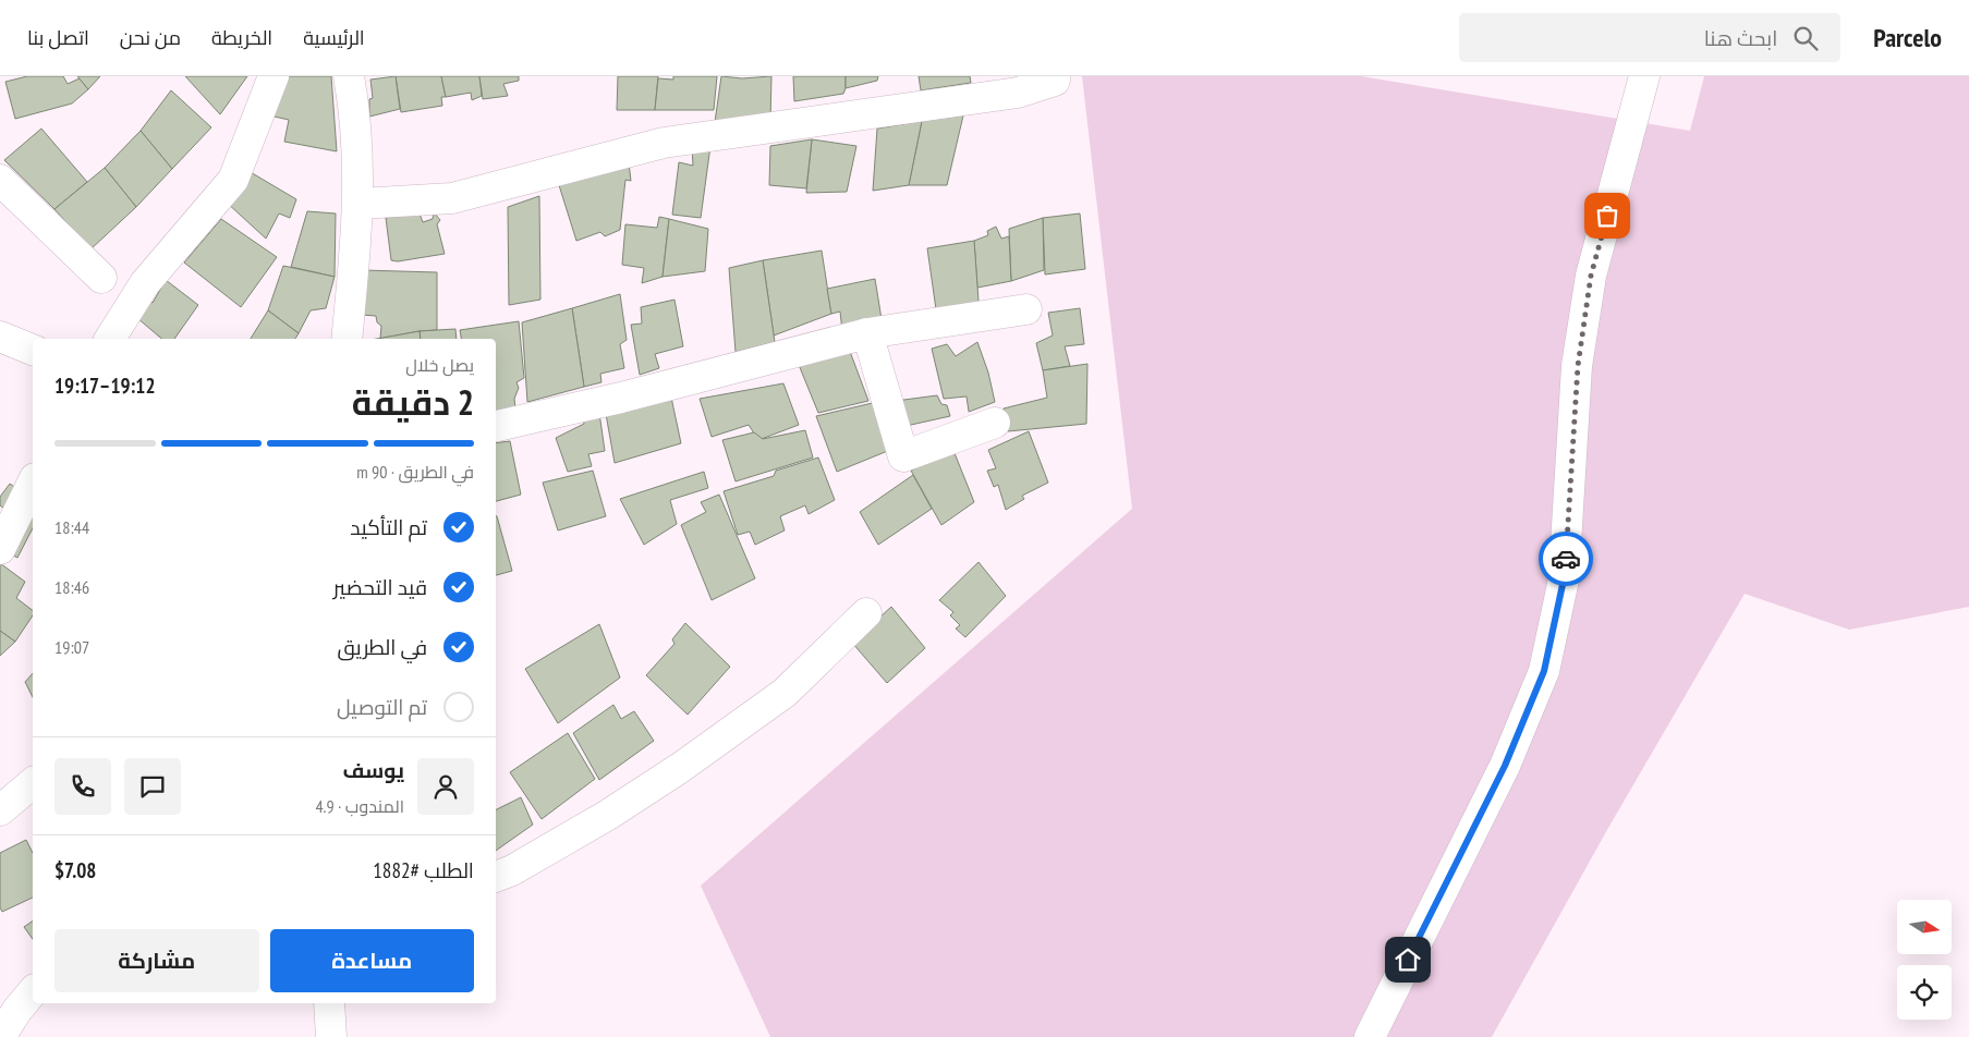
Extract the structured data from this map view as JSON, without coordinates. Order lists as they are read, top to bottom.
{
  "north": "right",
  "page": {
    "header": "Parcelo",
    "search": "ابحث هنا",
    "nav": [
      "الرئيسية",
      "الخريطة",
      "من نحن",
      "اتصل بنا"
    ],
    "heading": ["2 دقيقة", "يصل خلال", "19:12–19:17"],
    "panel": [
      "يوسف",
      "المندوب · 4.9",
      "الطلب #1882",
      "$7.08"
    ],
    "bar": "في الطريق · 90 m",
    "list": [
      ["تم التأكيد", "18:44"],
      ["قيد التحضير", "18:46"],
      ["في الطريق", "19:07"],
      "تم التوصيل"
    ],
    "buttons": ["مساعدة", "مشاركة"]
  }
}
